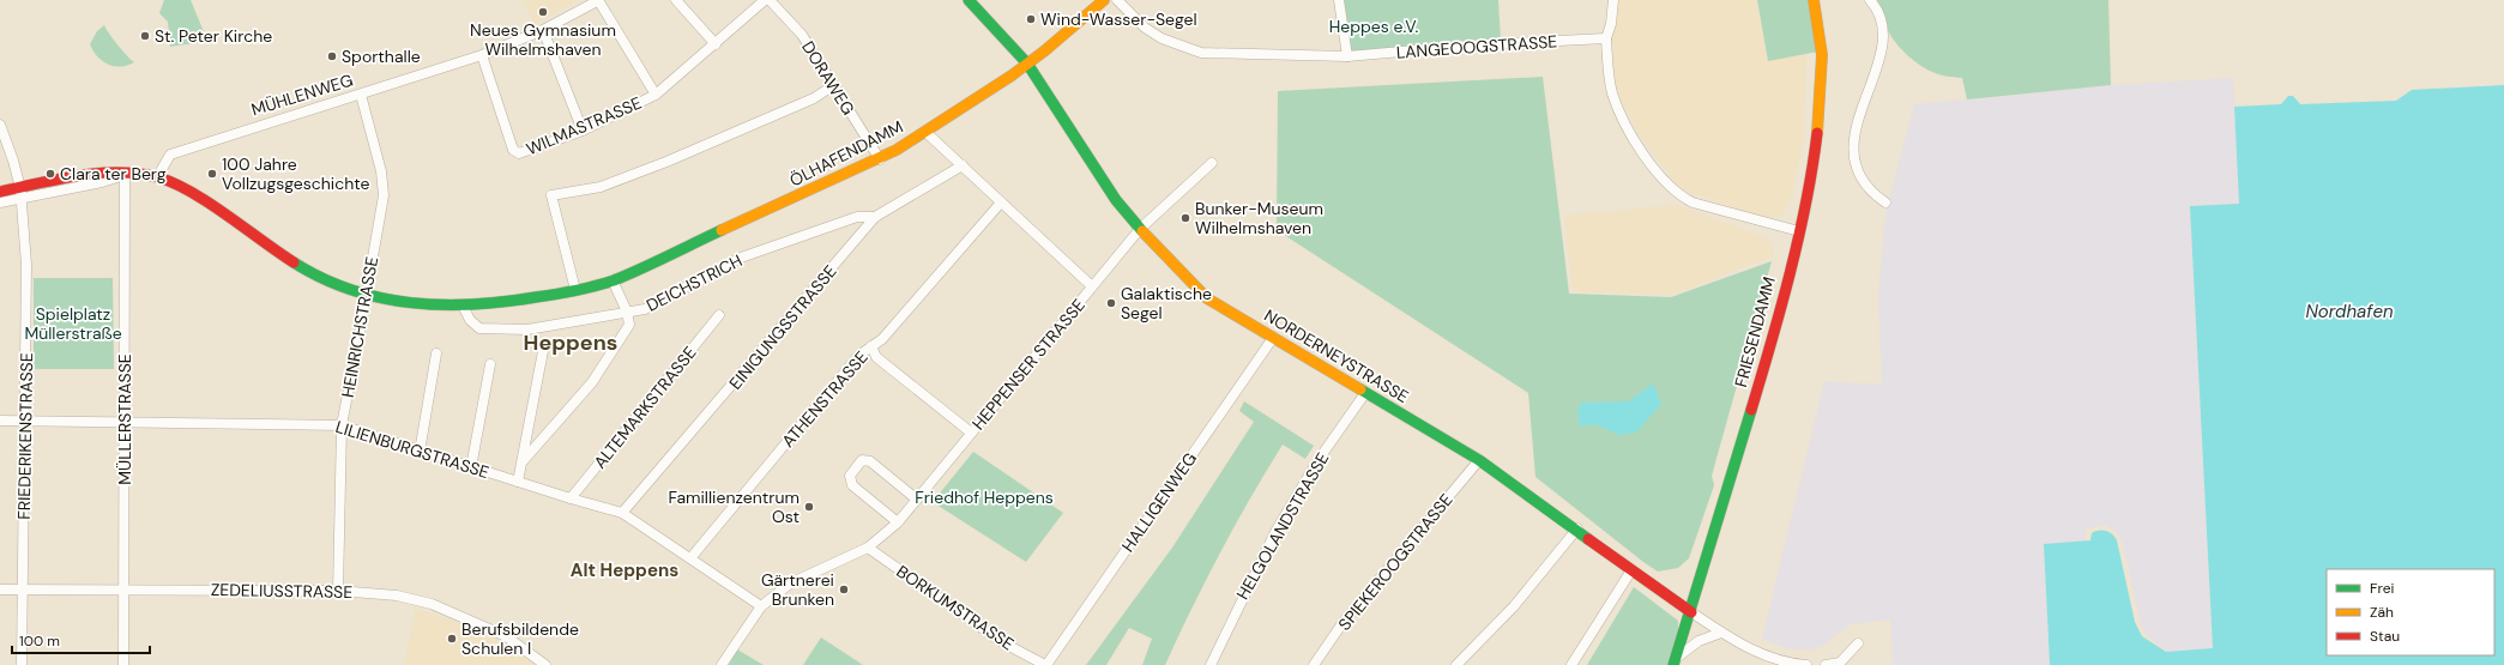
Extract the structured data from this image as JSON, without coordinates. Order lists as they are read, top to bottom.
{
  "streets": {
    "street": [
      "LANGEOOGSTRASSE",
      "DORAWEG",
      "MÜHLENWEG",
      "WILMASTRASSE",
      "ÖLHAFENDAMM",
      "DEICHSTRICH",
      "HEINRICHSTRASSE",
      "EINIGUNGSSTRASSE",
      "FRIESENDAMM",
      "NORDERNEYSTRASSE",
      "HEPPENSER STRASSE",
      "ATHENSTRASSE",
      "ALTEMARKSTRASSE",
      "MÜLLERSTRASSE",
      "FRIEDERIKENSTRASSE",
      "LILIENBURGSTRASSE",
      "HALLIGENWEG",
      "HELGOLANDSTRASSE",
      "SPIEKEROOGSTRASSE",
      "ZEDELIUSSTRASSE",
      "BORKUMSTRASSE"
    ]
  },
  "crossings": [
    ["DORAWEG", "ÖLHAFENDAMM"],
    ["MÜHLENWEG", "WILMASTRASSE"],
    ["MÜHLENWEG", "ÖLHAFENDAMM"],
    ["MÜHLENWEG", "HEINRICHSTRASSE"],
    ["ÖLHAFENDAMM", "DEICHSTRICH"],
    ["ÖLHAFENDAMM", "HEINRICHSTRASSE"],
    ["ÖLHAFENDAMM", "NORDERNEYSTRASSE"],
    ["DEICHSTRICH", "EINIGUNGSSTRASSE"],
    ["HEINRICHSTRASSE", "LILIENBURGSTRASSE"],
    ["HEINRICHSTRASSE", "ZEDELIUSSTRASSE"],
    ["EINIGUNGSSTRASSE", "LILIENBURGSTRASSE"],
    ["FRIESENDAMM", "NORDERNEYSTRASSE"],
    ["NORDERNEYSTRASSE", "HEPPENSER STRASSE"],
    ["NORDERNEYSTRASSE", "HALLIGENWEG"],
    ["NORDERNEYSTRASSE", "HELGOLANDSTRASSE"],
    ["NORDERNEYSTRASSE", "SPIEKEROOGSTRASSE"],
    ["HEPPENSER STRASSE", "LILIENBURGSTRASSE"],
    ["HEPPENSER STRASSE", "BORKUMSTRASSE"],
    ["ATHENSTRASSE", "LILIENBURGSTRASSE"],
    ["ALTEMARKSTRASSE", "LILIENBURGSTRASSE"],
    ["MÜLLERSTRASSE", "LILIENBURGSTRASSE"],
    ["MÜLLERSTRASSE", "ZEDELIUSSTRASSE"],
    ["FRIEDERIKENSTRASSE", "LILIENBURGSTRASSE"],
    ["FRIEDERIKENSTRASSE", "ZEDELIUSSTRASSE"],
    ["HALLIGENWEG", "BORKUMSTRASSE"]
  ],
  "districts": ["Heppens", "Alt Heppens"],
  "water": ["Nordhafen"],
  "parks": ["Heppes e.V.", "Spielplatz Müllerstraße", "Friedhof Heppens"],
  "places": [
    "Neues Gymnasium Wilhelmshaven",
    "Wind-Wasser-Segel",
    "St. Peter Kirche",
    "Sporthalle",
    "Clara ter Berg",
    "100 Jahre Vollzugsgeschichte",
    "Bunker-Museum Wilhelmshaven",
    "Galaktische Segel",
    "Famillienzentrum Ost",
    "Gärtnerei Brunken",
    "Berufsbildende Schulen I"
  ],
  "legend": ["Frei", "Zäh", "Stau"],
  "scale_bar": "100 m"
}
